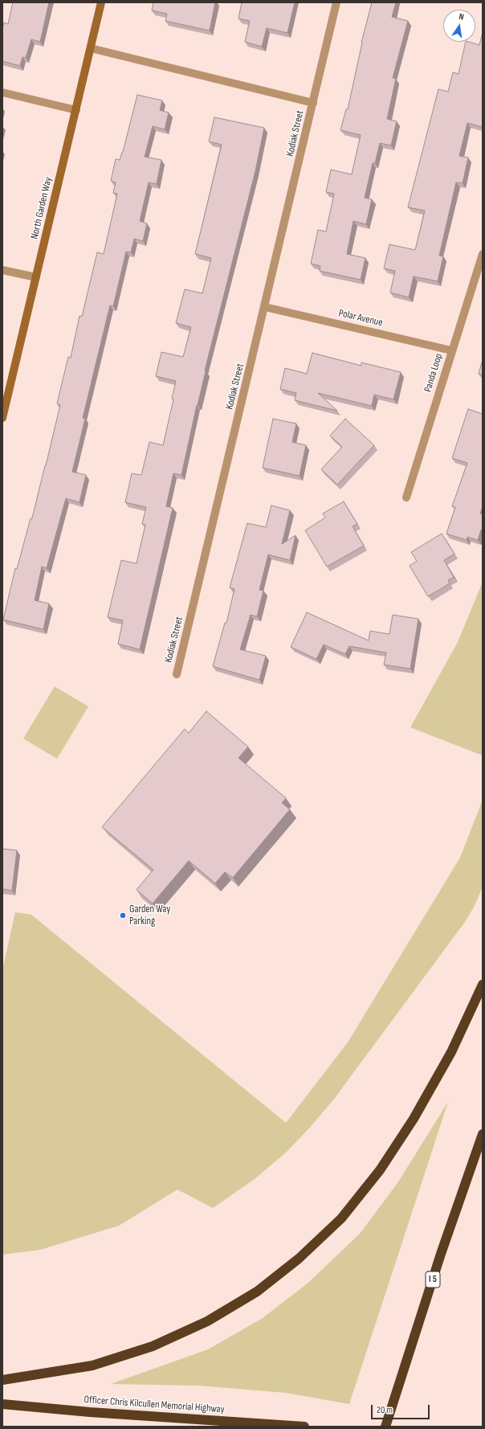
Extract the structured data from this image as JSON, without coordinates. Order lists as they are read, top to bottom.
{
  "streets": {
    "highway": ["I 5", "Officer Chris Kilcullen Memorial Highway"],
    "street": [
      "Kodiak Street",
      "North Garden Way",
      "Polar Avenue",
      "Panda Loop"
    ]
  },
  "crossings": [
    ["Kodiak Street", "North Garden Way"],
    ["Kodiak Street", "Polar Avenue"],
    ["Polar Avenue", "Panda Loop"]
  ],
  "places": ["Garden Way Parking"],
  "scale_bar": "20 m",
  "north": "top"
}
